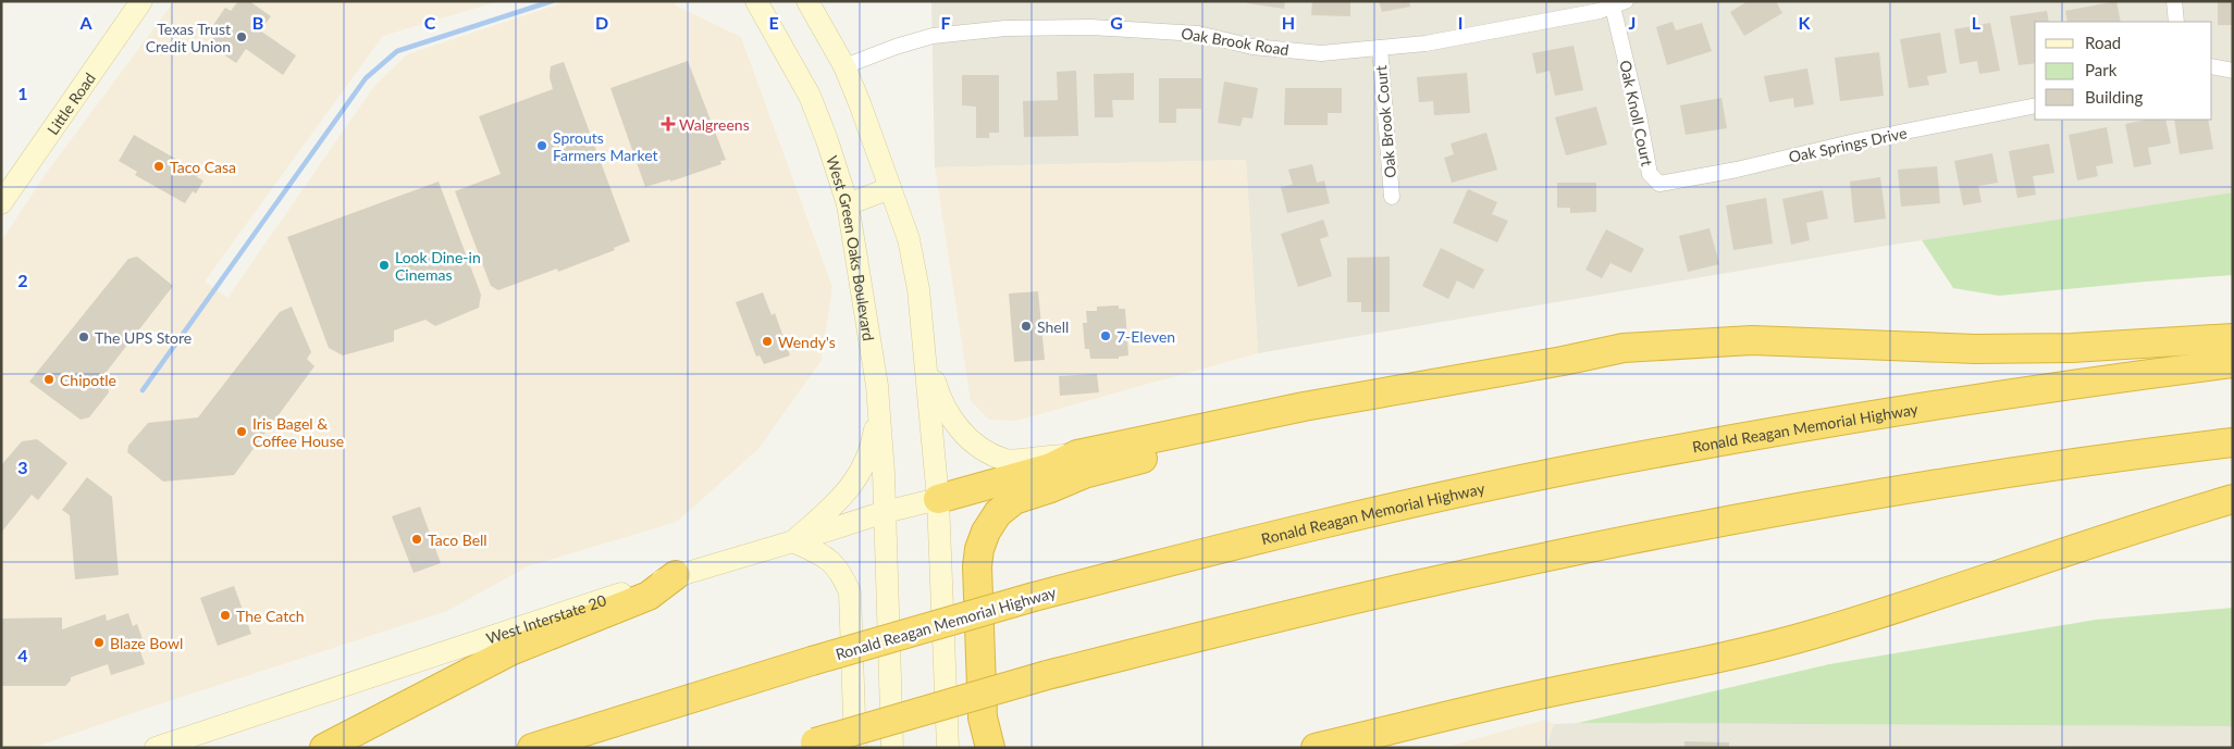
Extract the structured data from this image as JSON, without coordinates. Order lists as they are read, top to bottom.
{
  "streets": {
    "highway": ["Ronald Reagan Memorial Highway"],
    "main road": ["Little Road", "West Green Oaks Boulevard", "West Interstate 20"],
    "street": [
      "Oak Brook Road",
      "Oak Knoll Court",
      "Oak Brook Court",
      "Oak Springs Drive"
    ]
  },
  "crossings": [
    ["Oak Brook Road", "Oak Knoll Court"],
    ["Oak Brook Road", "Oak Brook Court"],
    ["Oak Knoll Court", "Oak Springs Drive"],
    ["West Green Oaks Boulevard", "West Interstate 20"]
  ],
  "places": {
    "other": [
      "Texas Trust Credit Union",
      "Sprouts Farmers Market",
      "Taco Casa",
      "Look Dine-in Cinemas",
      "Shell",
      "7-Eleven",
      "The UPS Store",
      "Wendy's",
      "Chipotle",
      "Iris Bagel & Coffee House",
      "Taco Bell",
      "The Catch",
      "Blaze Bowl"
    ],
    "health": ["Walgreens"]
  },
  "legend": ["Road", "Park", "Building"],
  "grid": {
    "columns": [
      "A",
      "B",
      "C",
      "D",
      "E",
      "F",
      "G",
      "H",
      "I",
      "J",
      "K",
      "L"
    ],
    "rows": [
      "1",
      "2",
      "3",
      "4"
    ]
  }
}
